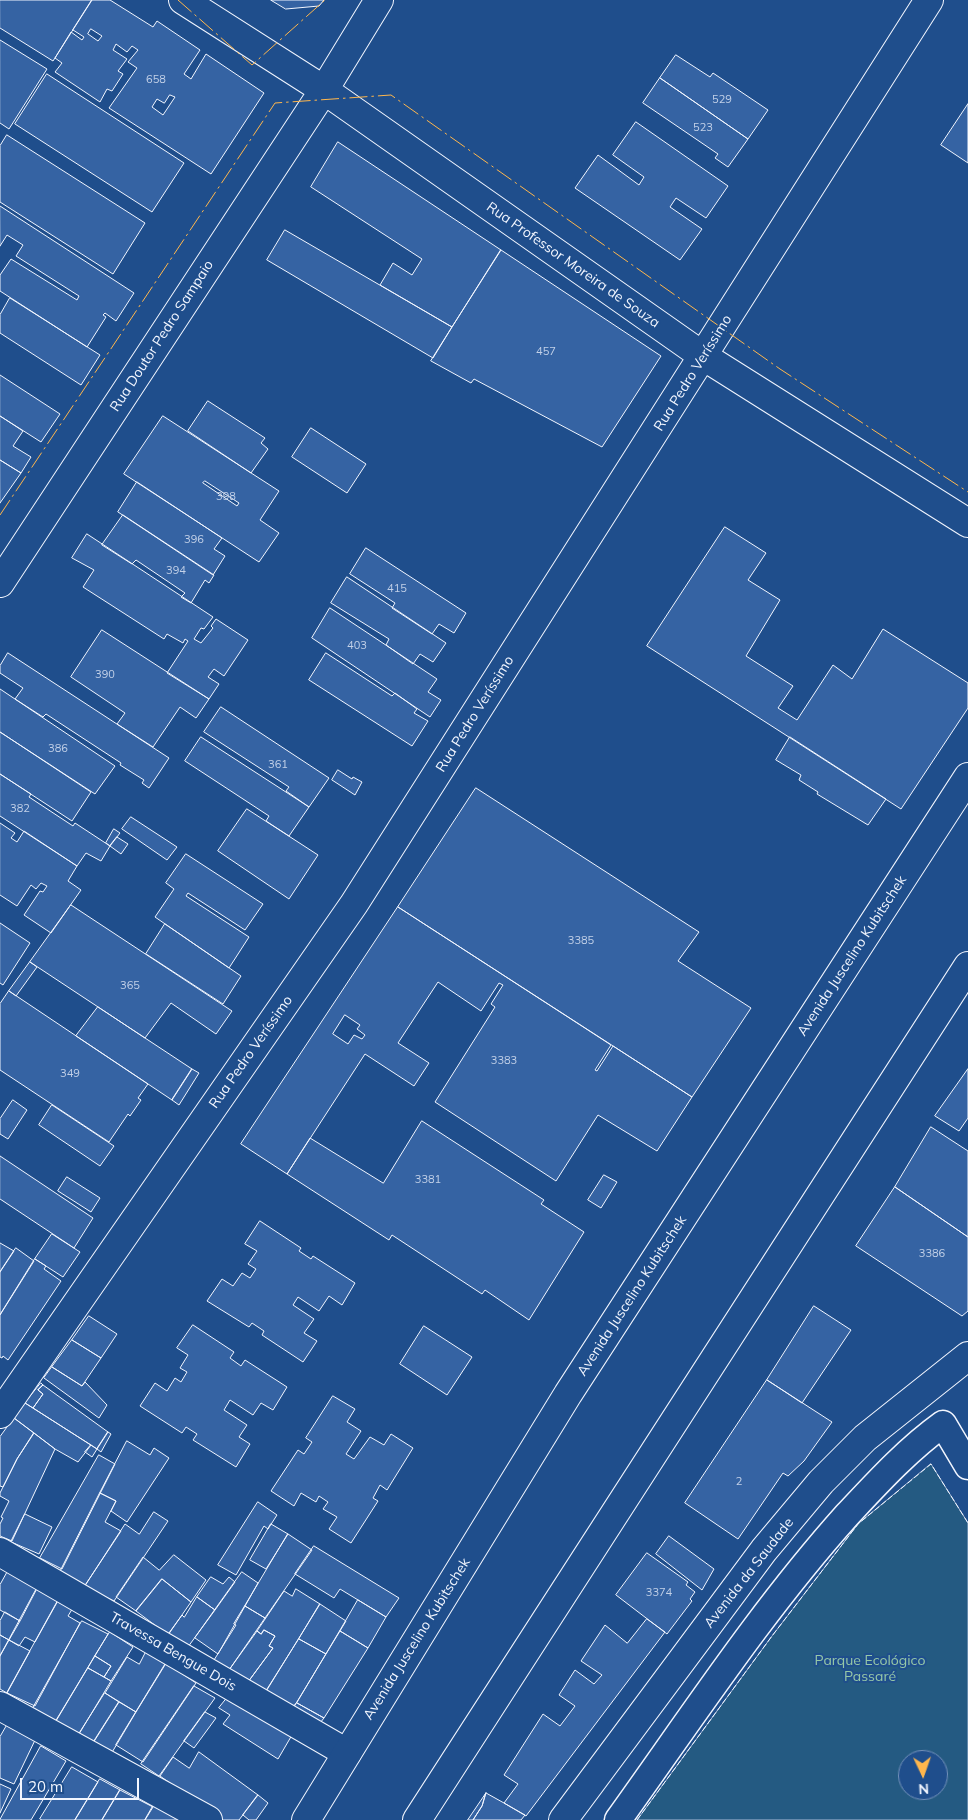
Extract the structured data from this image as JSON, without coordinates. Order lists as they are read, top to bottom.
{
  "streets": {
    "street": [
      "Rua Professor Moreira de Souza",
      "Rua Doutor Pedro Sampaio",
      "Rua Pedro Veríssimo",
      "Avenida Juscelino Kubitschek",
      "Avenida da Saudade",
      "Travessa Bengue Dois"
    ]
  },
  "crossings": [
    ["Rua Professor Moreira de Souza", "Rua Doutor Pedro Sampaio"],
    ["Rua Professor Moreira de Souza", "Rua Pedro Veríssimo"],
    ["Avenida Juscelino Kubitschek", "Travessa Bengue Dois"]
  ],
  "parks": ["Parque Ecológico Passaré"],
  "house_numbers": [
    "658",
    "529",
    "523",
    "457",
    "398",
    "396",
    "394",
    "415",
    "403",
    "390",
    "386",
    "361",
    "382",
    "3385",
    "365",
    "3383",
    "349",
    "3381",
    "3386",
    "2",
    "3374"
  ],
  "scale_bar": "20 m",
  "north": "bottom"
}
